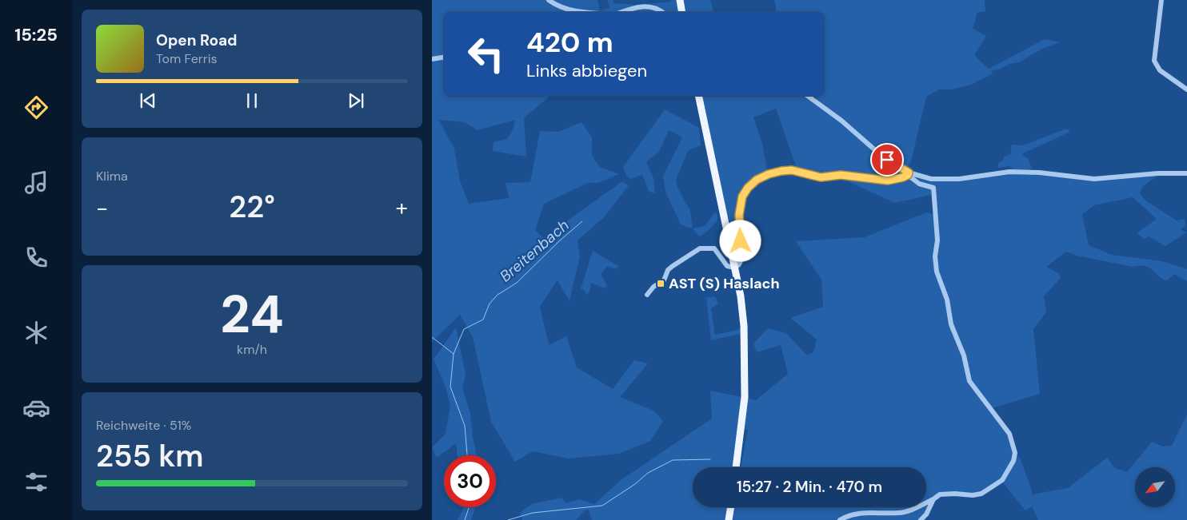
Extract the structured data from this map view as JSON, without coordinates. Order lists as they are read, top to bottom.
{
  "water": ["Breitenbach"],
  "places": {
    "transit": ["AST (S) Haslach"]
  },
  "north": "bottom left",
  "page": {
    "tabs": "15:25",
    "turn": ["420 m", "Links abbiegen"],
    "song": ["Open Road", "Tom Ferris"],
    "tile": [
      "Klima",
      ["24", "km/h"],
      ["Reichweite · 51%", "255 km"]
    ],
    "heat": ["−", "22°", "+"],
    "limit": "30",
    "trip": "15:27 · 2 Min. · 470 m"
  }
}
